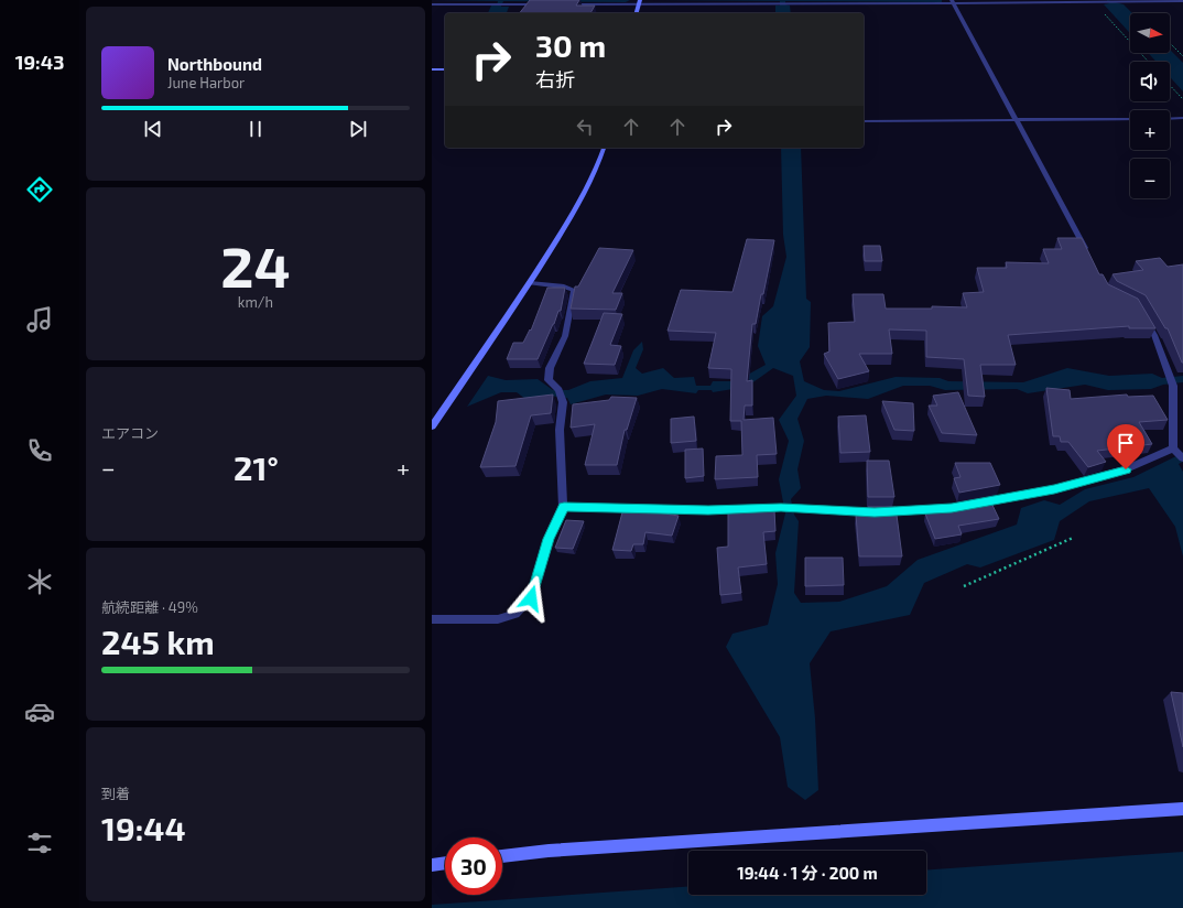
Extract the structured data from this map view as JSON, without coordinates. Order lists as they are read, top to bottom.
{
  "north": "right",
  "page": {
    "tabs": "19:43",
    "map_buttons": ["+", "−"],
    "turn": ["30 m", "右折"],
    "song": ["Northbound", "June Harbor"],
    "tile": [
      ["24", "km/h"],
      "エアコン",
      ["航続距離 · 49%", "245 km"],
      ["到着", "19:44"]
    ],
    "heat": ["−", "21°", "+"],
    "limit": "30",
    "trip": "19:44 · 1 分 · 200 m"
  }
}
